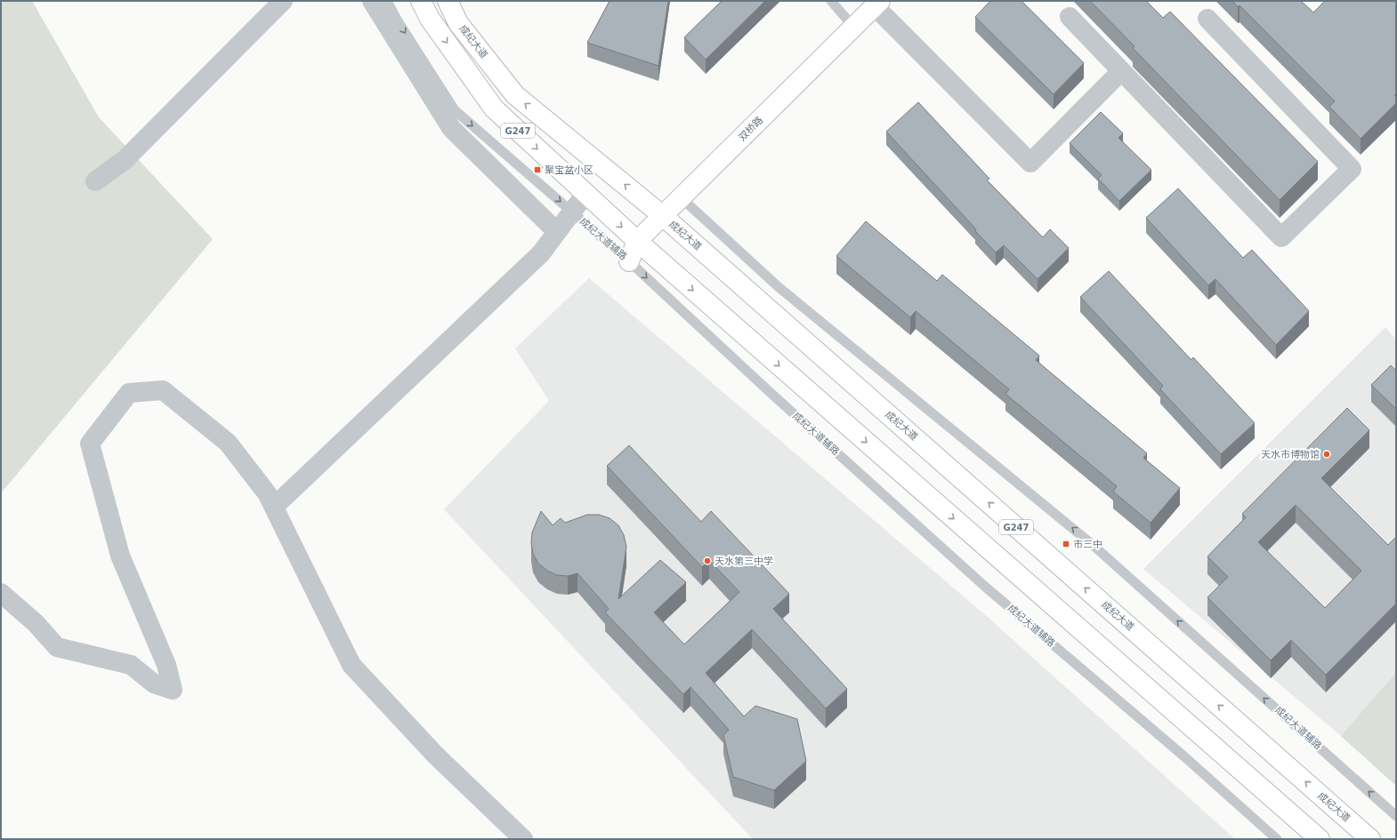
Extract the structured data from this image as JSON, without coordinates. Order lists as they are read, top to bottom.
{
  "streets": {
    "main road": ["成纪大道", "双桥路", "G247"],
    "lane": ["成纪大道辅路"]
  },
  "crossings": [
    ["成纪大道", "双桥路"],
    ["双桥路", "G247"],
    ["双桥路", "成纪大道辅路"]
  ],
  "places": {
    "transit": ["聚宝盆小区", "市三中"],
    "other": ["天水市博物馆", "天水第三中学"]
  }
}
